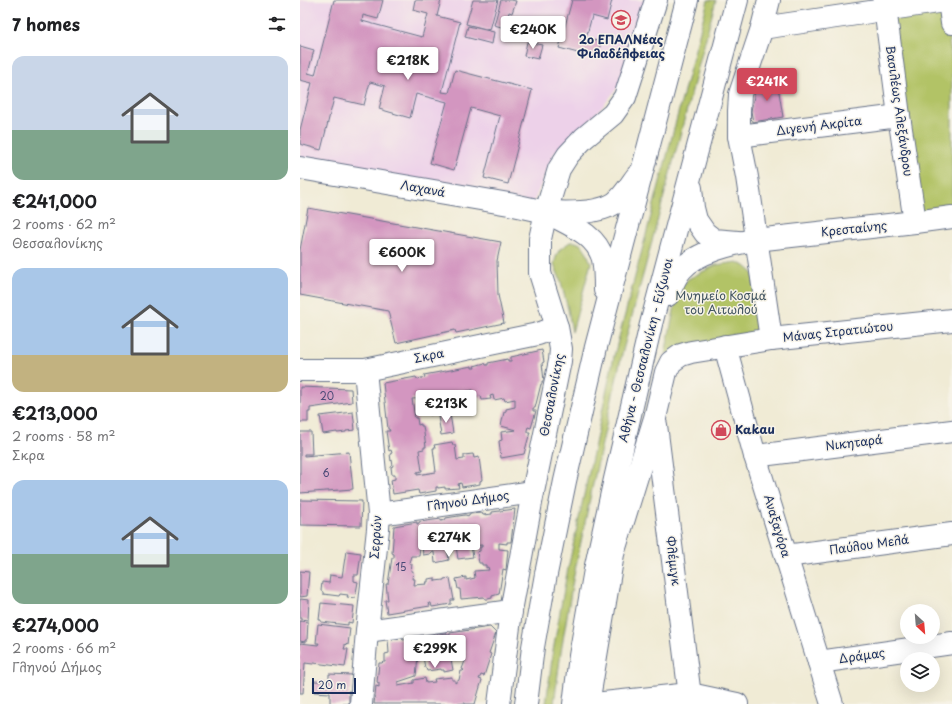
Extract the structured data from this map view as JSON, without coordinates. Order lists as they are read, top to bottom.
{
  "streets": {
    "main road": [
      "Βασιλέως Αλεξάνδρου",
      "Διγενή Ακρίτα",
      "Λαχανά",
      "Κρεσταίνης",
      "Μάνας Στρατιώτου",
      "Αθήνα - Θεσσαλονίκη - Εύζωνοι",
      "Σκρα",
      "Θεσσαλονίκης",
      "Νικηταρά",
      "Γληνού Δήμος",
      "Αναξαγόρα",
      "Σερρών",
      "Παύλου Μελά",
      "Φλέμιγκ",
      "Δράμας"
    ]
  },
  "crossings": [
    ["Βασιλέως Αλεξάνδρου", "Διγενή Ακρίτα"],
    ["Βασιλέως Αλεξάνδρου", "Κρεσταίνης"],
    ["Λαχανά", "Θεσσαλονίκης"],
    ["Μάνας Στρατιώτου", "Αναξαγόρα"],
    ["Σκρα", "Θεσσαλονίκης"],
    ["Σκρα", "Σερρών"],
    ["Θεσσαλονίκης", "Γληνού Δήμος"],
    ["Νικηταρά", "Αναξαγόρα"],
    ["Γληνού Δήμος", "Σερρών"],
    ["Αναξαγόρα", "Παύλου Μελά"],
    ["Αναξαγόρα", "Δράμας"]
  ],
  "parks": ["Μνημείο Κοσμά του Αιτωλού"],
  "places": {
    "school or university": ["2ο ΕΠΑΛΝέας Φιλαδέλφειας"],
    "shop": ["Kakau"]
  },
  "house_numbers": ["20", "6", "15"],
  "scale_bar": "20 m",
  "north": "bottom right",
  "page": {
    "heading": "7 homes",
    "price": [
      "€240K",
      "€218K",
      "€241K",
      "€600K",
      "€213K",
      "€274K",
      "€299K"
    ],
    "list": [
      {
        "name": "€241,000",
        "note": "2 rooms · 62 m² · Θεσσαλονίκης"
      },
      {
        "name": "€213,000",
        "note": "2 rooms · 58 m² · Σκρα"
      },
      {
        "name": "€274,000",
        "note": "2 rooms · 66 m² · Γληνού Δήμος"
      }
    ],
    "scale": "20 m"
  }
}
